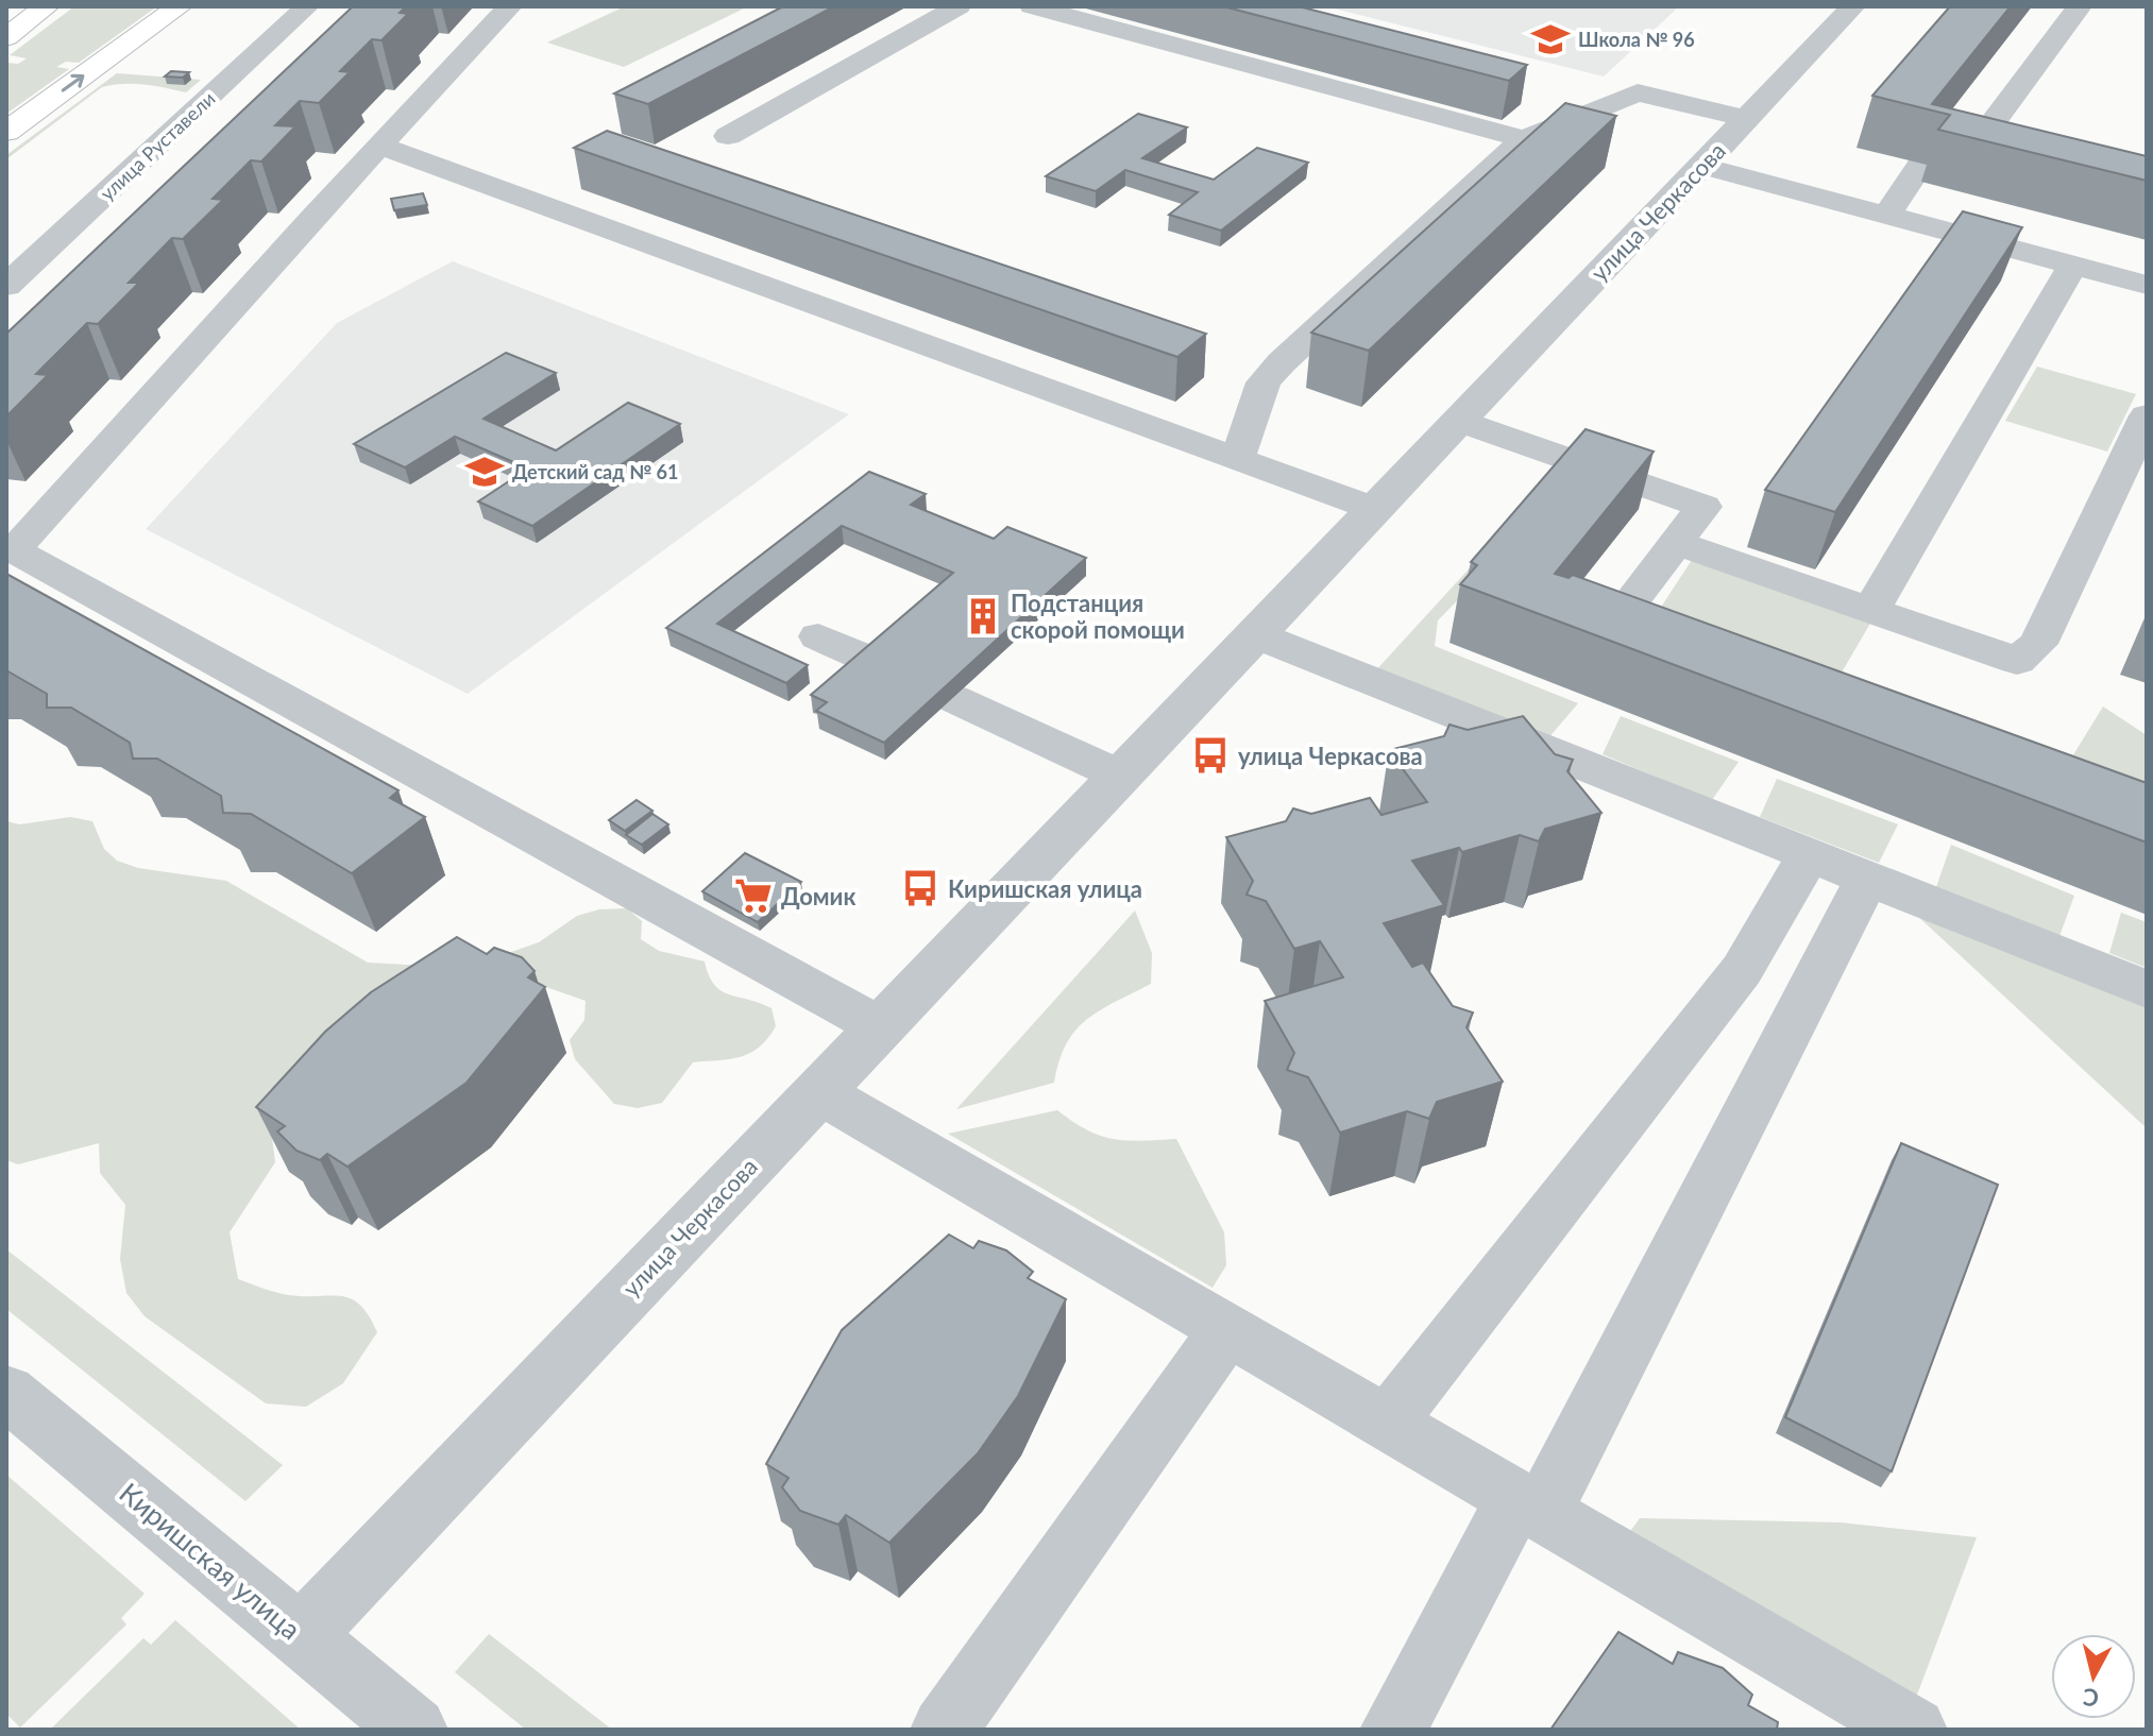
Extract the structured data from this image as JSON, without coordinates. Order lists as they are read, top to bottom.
{
  "streets": {
    "street": ["улица Руставели", "улица Черкасова", "Киришская улица"]
  },
  "crossings": [
    ["улица Черкасова", "Киришская улица"]
  ],
  "places": {
    "school or university": ["Школа № 96", "Детский сад № 61"],
    "building": ["Подстанция скорой помощи"],
    "bus stop": ["улица Черкасова", "Киришская улица"],
    "supermarket": ["Домик"]
  },
  "north": "bottom"
}
